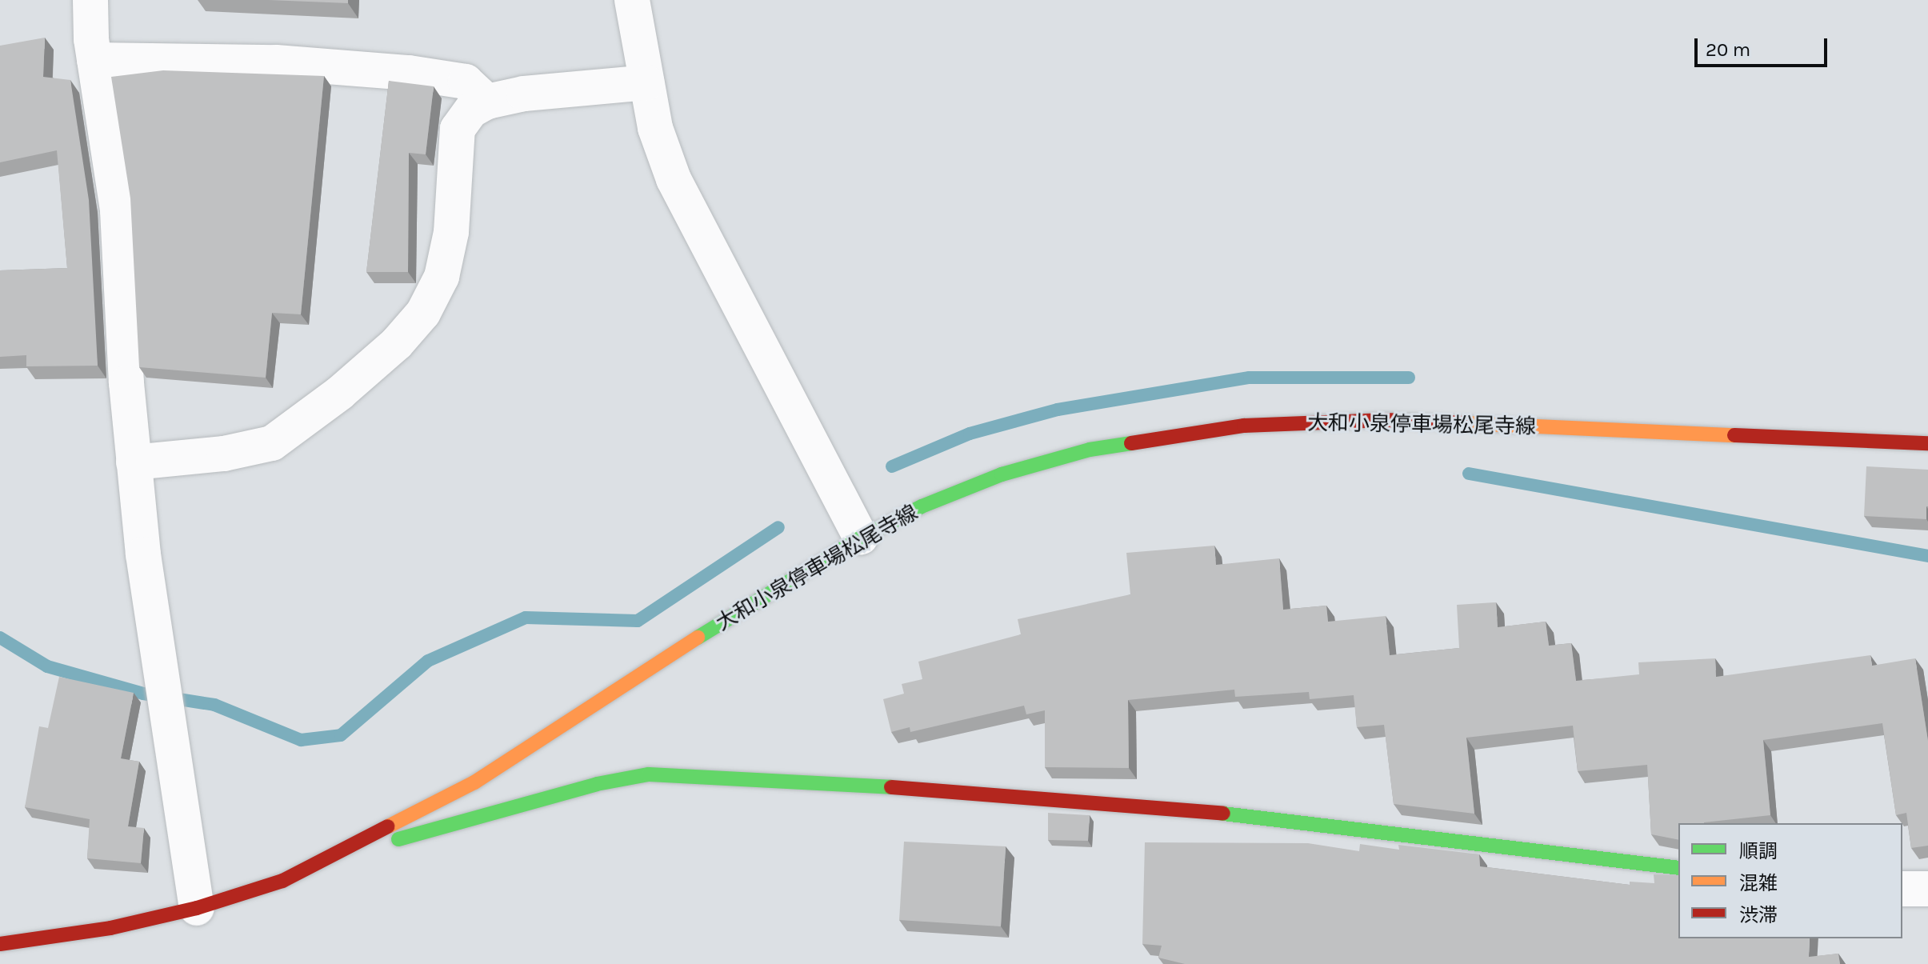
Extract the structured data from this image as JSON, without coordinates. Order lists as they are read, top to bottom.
{
  "streets": {
    "main road": ["大和小泉停車場松尾寺線"]
  },
  "legend": ["順調", "混雑", "渋滞"],
  "scale_bar": "20 m"
}
